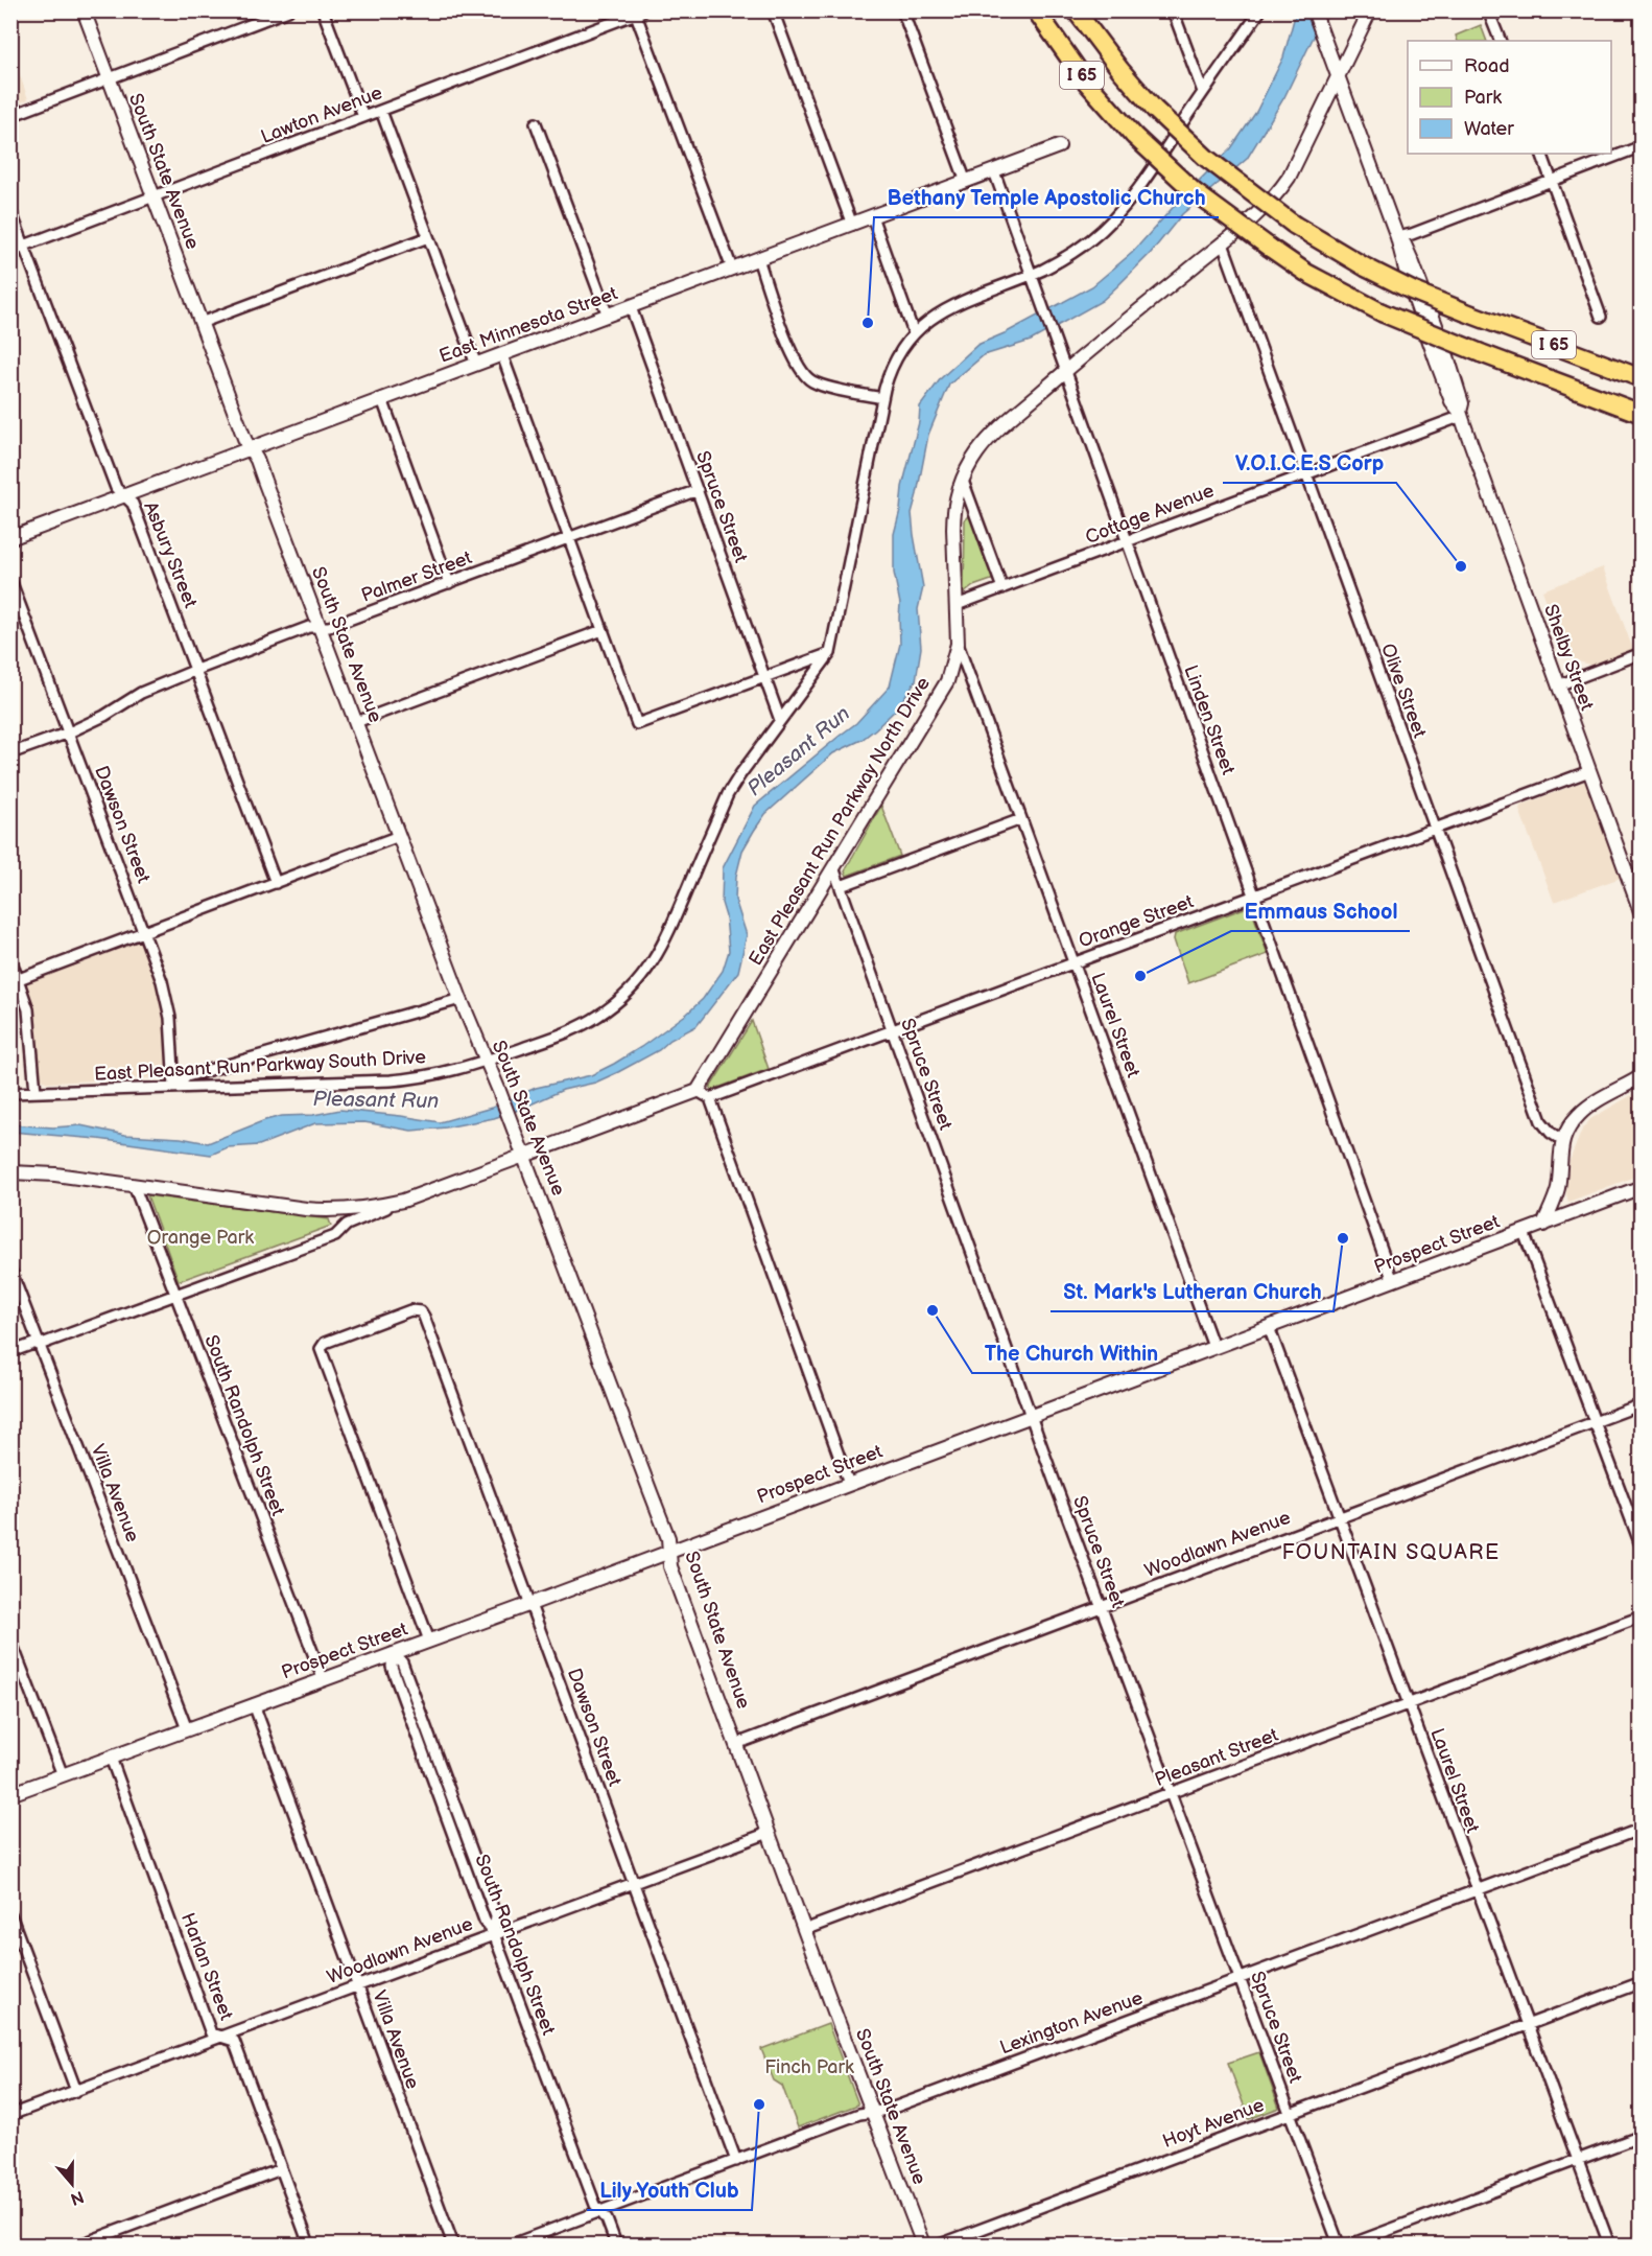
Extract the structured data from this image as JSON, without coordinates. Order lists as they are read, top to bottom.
{
  "streets": {
    "highway": ["I 65"],
    "street": [
      "Lawton Avenue",
      "South State Avenue",
      "East Minnesota Street",
      "Spruce Street",
      "Cottage Avenue",
      "Asbury Street",
      "Palmer Street",
      "Shelby Street",
      "Olive Street",
      "Linden Street",
      "East Pleasant Run Parkway North Drive",
      "Dawson Street",
      "Orange Street",
      "Laurel Street",
      "East Pleasant Run Parkway South Drive",
      "Prospect Street",
      "South Randolph Street",
      "Villa Avenue",
      "Woodlawn Avenue",
      "Pleasant Street",
      "Harlan Street",
      "Lexington Avenue",
      "Hoyt Avenue"
    ]
  },
  "crossings": [
    ["Lawton Avenue", "South State Avenue"],
    ["Lawton Avenue", "Asbury Street"],
    ["South State Avenue", "East Minnesota Street"],
    ["South State Avenue", "Palmer Street"],
    ["South State Avenue", "East Pleasant Run Parkway South Drive"],
    ["South State Avenue", "Prospect Street"],
    ["South State Avenue", "Woodlawn Avenue"],
    ["South State Avenue", "Pleasant Street"],
    ["South State Avenue", "Lexington Avenue"],
    ["East Minnesota Street", "Spruce Street"],
    ["East Minnesota Street", "Asbury Street"],
    ["East Minnesota Street", "Linden Street"],
    ["Spruce Street", "Palmer Street"],
    ["Spruce Street", "East Pleasant Run Parkway North Drive"],
    ["Spruce Street", "Orange Street"],
    ["Spruce Street", "East Pleasant Run Parkway South Drive"],
    ["Spruce Street", "Prospect Street"],
    ["Spruce Street", "Woodlawn Avenue"],
    ["Spruce Street", "Pleasant Street"],
    ["Spruce Street", "Lexington Avenue"],
    ["Spruce Street", "Hoyt Avenue"],
    ["Cottage Avenue", "Shelby Street"],
    ["Cottage Avenue", "Olive Street"],
    ["Cottage Avenue", "Linden Street"],
    ["Cottage Avenue", "East Pleasant Run Parkway North Drive"],
    ["Asbury Street", "Palmer Street"],
    ["Palmer Street", "Dawson Street"],
    ["Shelby Street", "East Pleasant Run Parkway North Drive"],
    ["Shelby Street", "Orange Street"],
    ["Olive Street", "East Pleasant Run Parkway North Drive"],
    ["Olive Street", "Orange Street"],
    ["Linden Street", "East Pleasant Run Parkway North Drive"],
    ["Linden Street", "Orange Street"],
    ["Linden Street", "East Pleasant Run Parkway South Drive"],
    ["Linden Street", "Prospect Street"],
    ["East Pleasant Run Parkway North Drive", "Laurel Street"],
    ["Dawson Street", "East Pleasant Run Parkway South Drive"],
    ["Dawson Street", "Prospect Street"],
    ["Dawson Street", "Woodlawn Avenue"],
    ["Dawson Street", "Lexington Avenue"],
    ["Orange Street", "Laurel Street"],
    ["Laurel Street", "Prospect Street"],
    ["Laurel Street", "Woodlawn Avenue"],
    ["Laurel Street", "Pleasant Street"],
    ["Laurel Street", "Lexington Avenue"],
    ["Laurel Street", "Hoyt Avenue"],
    ["Prospect Street", "South Randolph Street"],
    ["Prospect Street", "Villa Avenue"],
    ["Prospect Street", "Harlan Street"],
    ["South Randolph Street", "Woodlawn Avenue"],
    ["South Randolph Street", "Lexington Avenue"],
    ["Villa Avenue", "Woodlawn Avenue"],
    ["Woodlawn Avenue", "Harlan Street"]
  ],
  "districts": ["FOUNTAIN SQUARE"],
  "water": ["Pleasant Run"],
  "parks": ["Orange Park", "Finch Park"],
  "places": [
    "Bethany Temple Apostolic Church",
    "V.O.I.C.E.S Corp",
    "Emmaus School",
    "St. Mark's Lutheran Church",
    "The Church Within",
    "Lily Youth Club"
  ],
  "legend": ["Road", "Park", "Water"],
  "north": "bottom"
}
